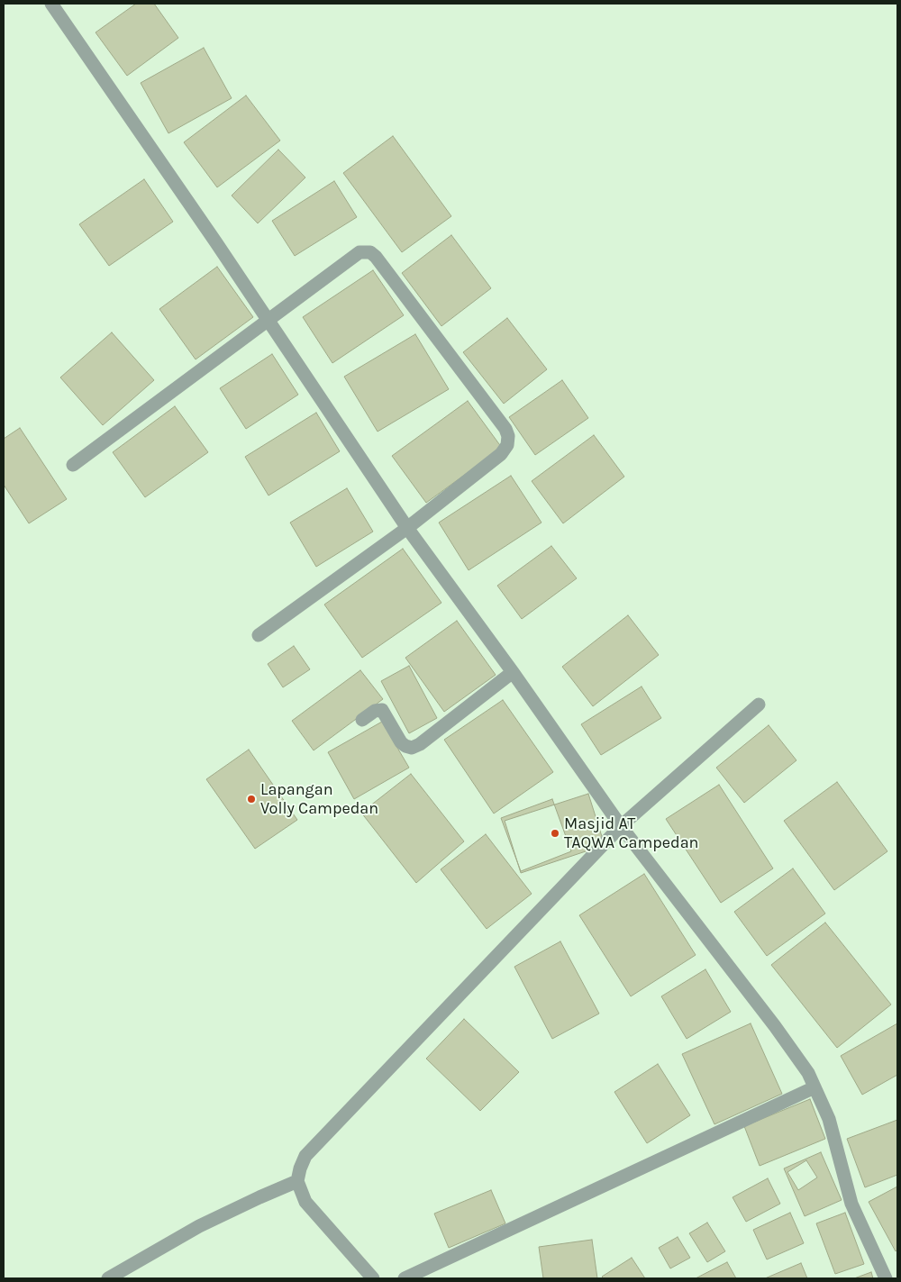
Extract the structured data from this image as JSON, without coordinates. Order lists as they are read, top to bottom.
{
  "places": ["Lapangan Volly Campedan", "Masjid AT TAQWA Campedan"]
}
